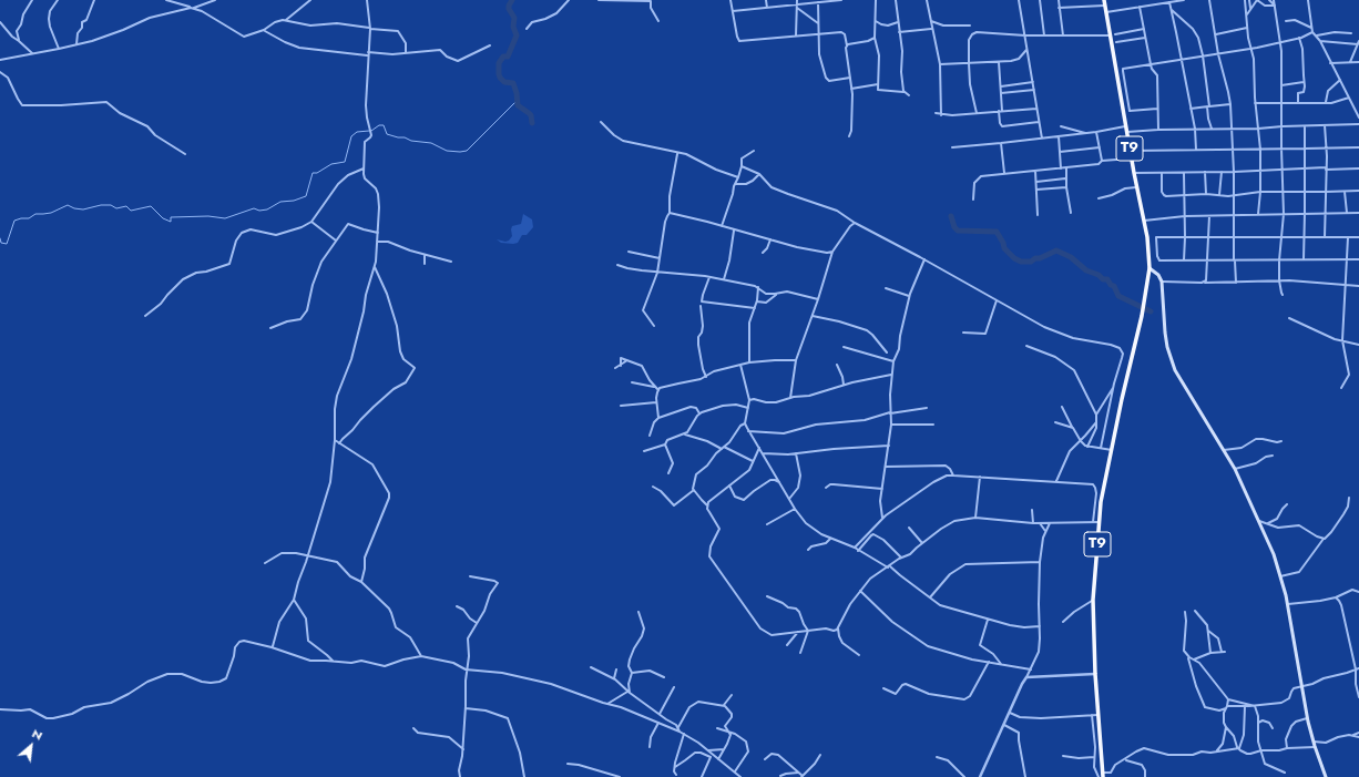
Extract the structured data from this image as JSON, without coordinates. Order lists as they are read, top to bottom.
{
  "streets": {
    "highway": ["T9"]
  },
  "north": "top right"
}
